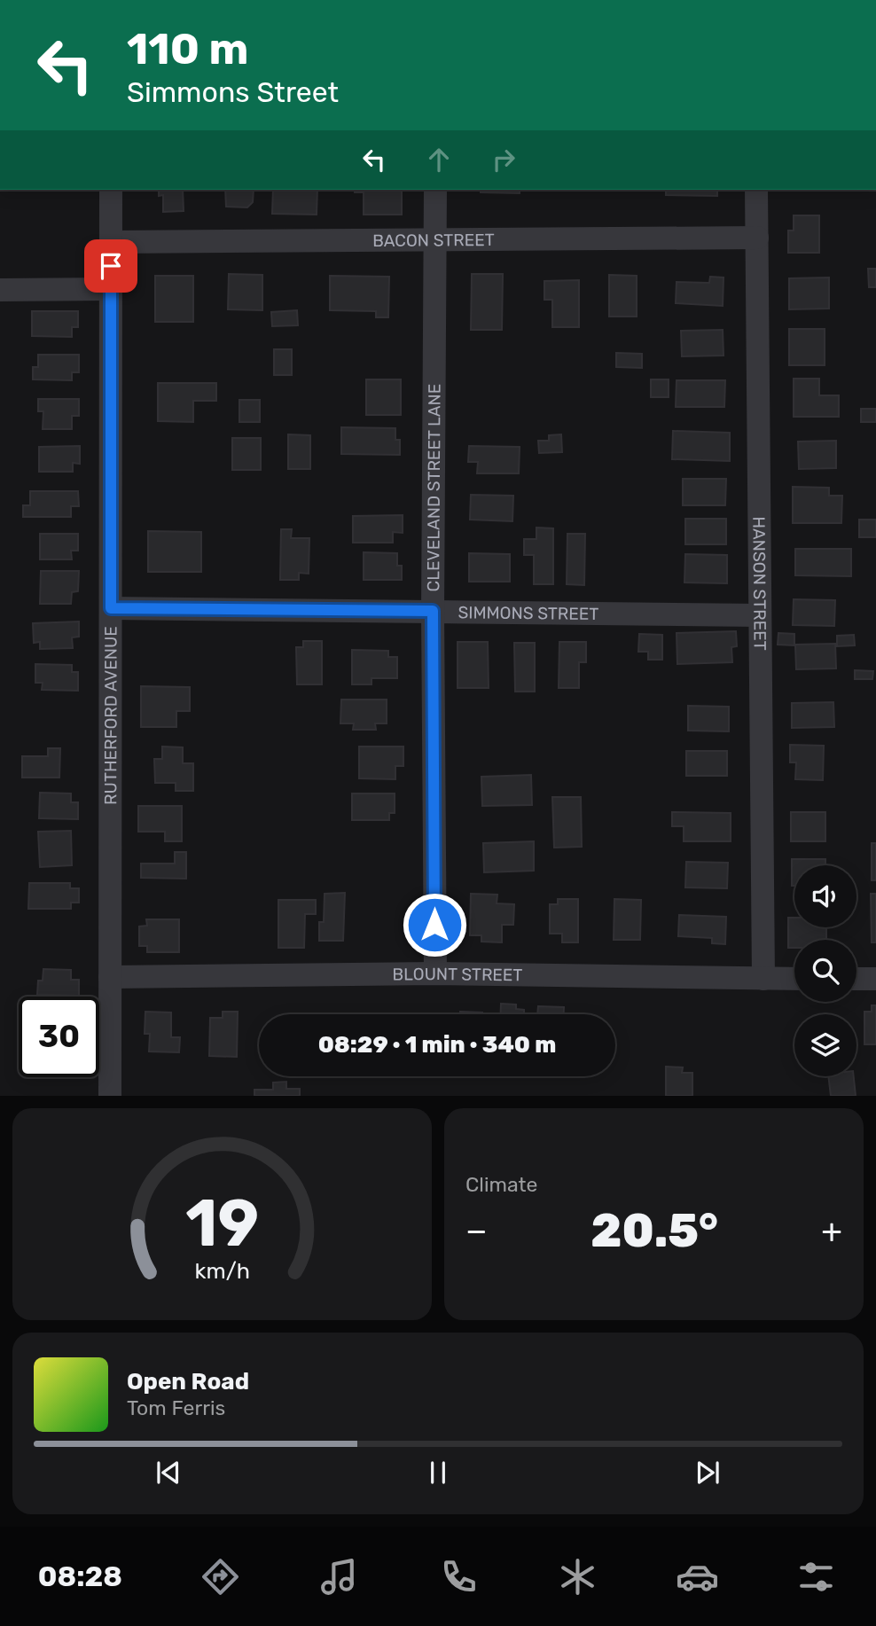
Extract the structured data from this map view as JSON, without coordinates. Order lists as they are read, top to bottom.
{
  "streets": {
    "street": [
      "BACON STREET",
      "CLEVELAND STREET LANE",
      "HANSON STREET",
      "SIMMONS STREET",
      "RUTHERFORD AVENUE",
      "BLOUNT STREET"
    ]
  },
  "crossings": [
    ["BACON STREET", "CLEVELAND STREET LANE"],
    ["BACON STREET", "HANSON STREET"],
    ["BACON STREET", "RUTHERFORD AVENUE"],
    ["CLEVELAND STREET LANE", "SIMMONS STREET"],
    ["CLEVELAND STREET LANE", "BLOUNT STREET"],
    ["HANSON STREET", "SIMMONS STREET"],
    ["HANSON STREET", "BLOUNT STREET"],
    ["SIMMONS STREET", "RUTHERFORD AVENUE"],
    ["RUTHERFORD AVENUE", "BLOUNT STREET"]
  ],
  "page": {
    "turn": ["110 m", "Simmons Street"],
    "limit": "30",
    "trip": "08:29 · 1 min · 340 m",
    "tile": "Climate",
    "heat": ["−", "20.5°", "+"],
    "song": ["Open Road", "Tom Ferris"],
    "tabs": "08:28",
    "gauge": ["19", "km/h"]
  }
}
